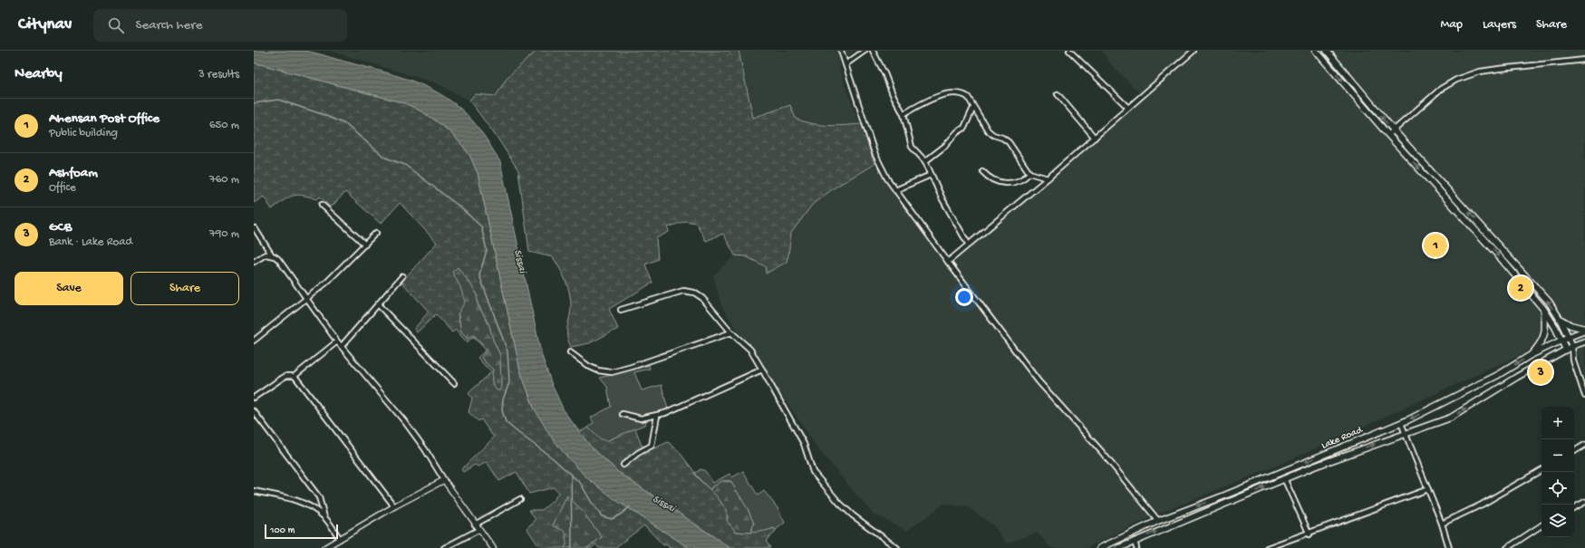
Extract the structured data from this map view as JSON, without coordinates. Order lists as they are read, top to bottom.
{
  "streets": {
    "main road": ["Lake Road"]
  },
  "water": ["Sissai"],
  "scale_bar": "100 m",
  "page": {
    "header": "Citynav",
    "search": "Search here",
    "nav": ["Map", "Layers", "Share"],
    "heading": ["Nearby", "3 results"],
    "list": [
      {
        "mark": "1",
        "name": "Ahensan Post Office",
        "note": "Public building",
        "value": "650 m"
      },
      {
        "mark": "2",
        "name": "Ashfoam",
        "note": "Office",
        "value": "760 m"
      },
      {
        "mark": "3",
        "name": "GCB",
        "note": "Bank · Lake Road",
        "value": "790 m"
      }
    ],
    "pins": ["1", "2", "3"],
    "buttons": ["Save", "Share"],
    "map_buttons": ["+", "−"],
    "scale": "100 m"
  }
}
